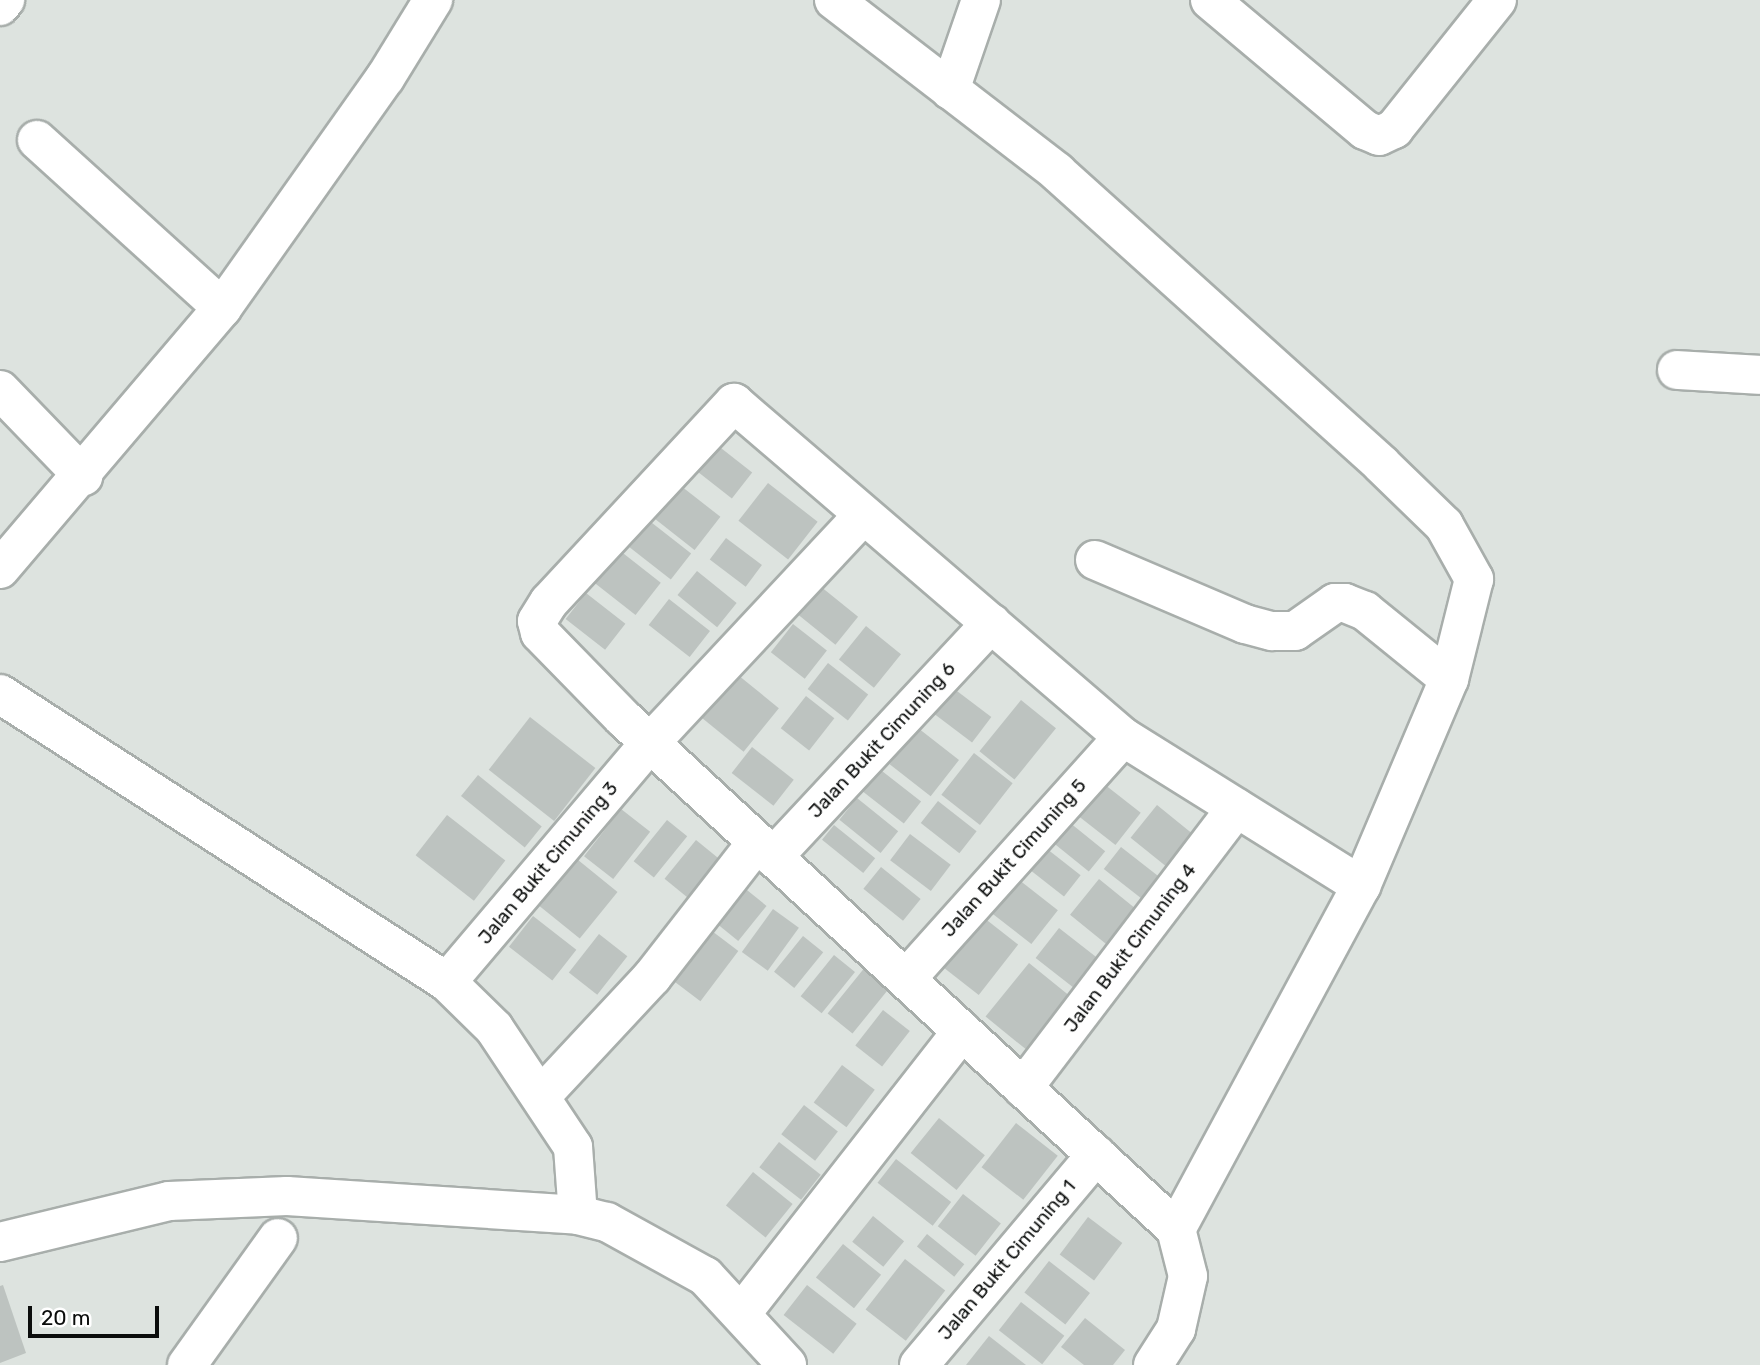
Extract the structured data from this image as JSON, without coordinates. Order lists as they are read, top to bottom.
{
  "streets": {
    "street": [
      "Jalan Bukit Cimuning 6",
      "Jalan Bukit Cimuning 5",
      "Jalan Bukit Cimuning 3",
      "Jalan Bukit Cimuning 4",
      "Jalan Bukit Cimuning 1"
    ]
  },
  "scale_bar": "20 m"
}
